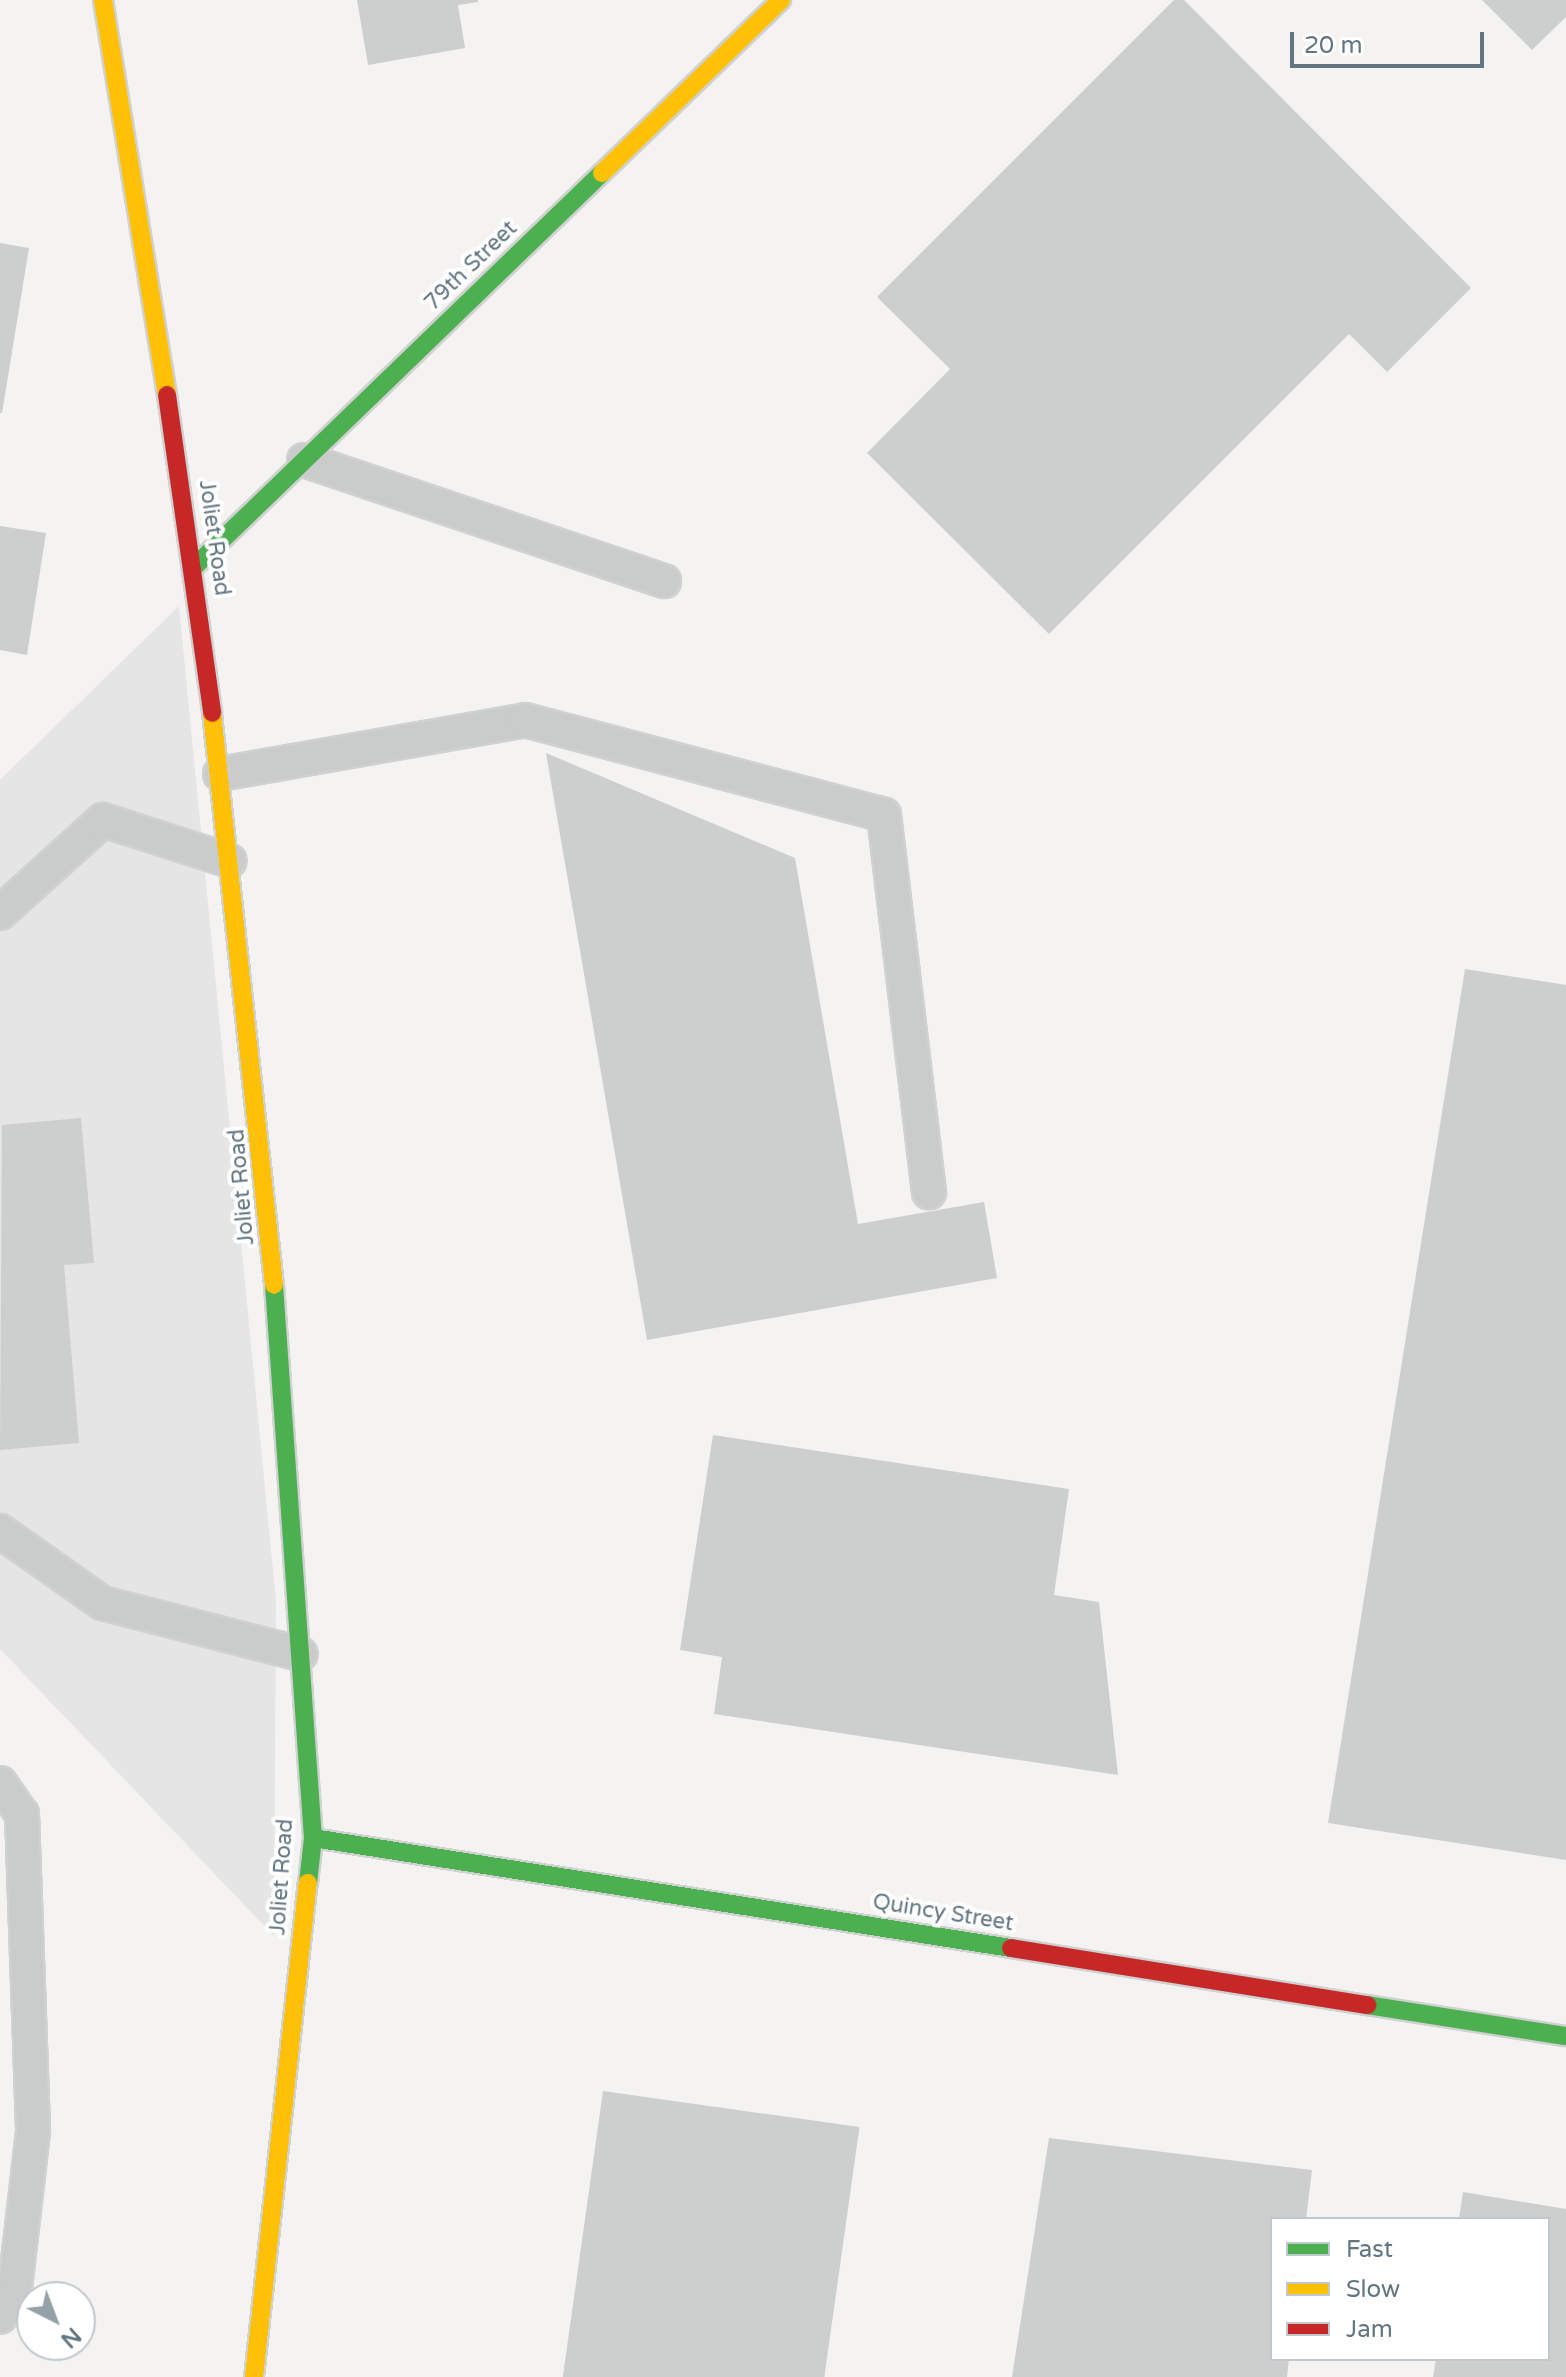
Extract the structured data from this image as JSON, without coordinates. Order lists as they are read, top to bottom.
{
  "streets": {
    "street": ["79th Street", "Joliet Road", "Quincy Street"]
  },
  "crossings": [
    ["79th Street", "Joliet Road"],
    ["Joliet Road", "Quincy Street"]
  ],
  "legend": ["Fast", "Slow", "Jam"],
  "scale_bar": "20 m",
  "north": "bottom right"
}
